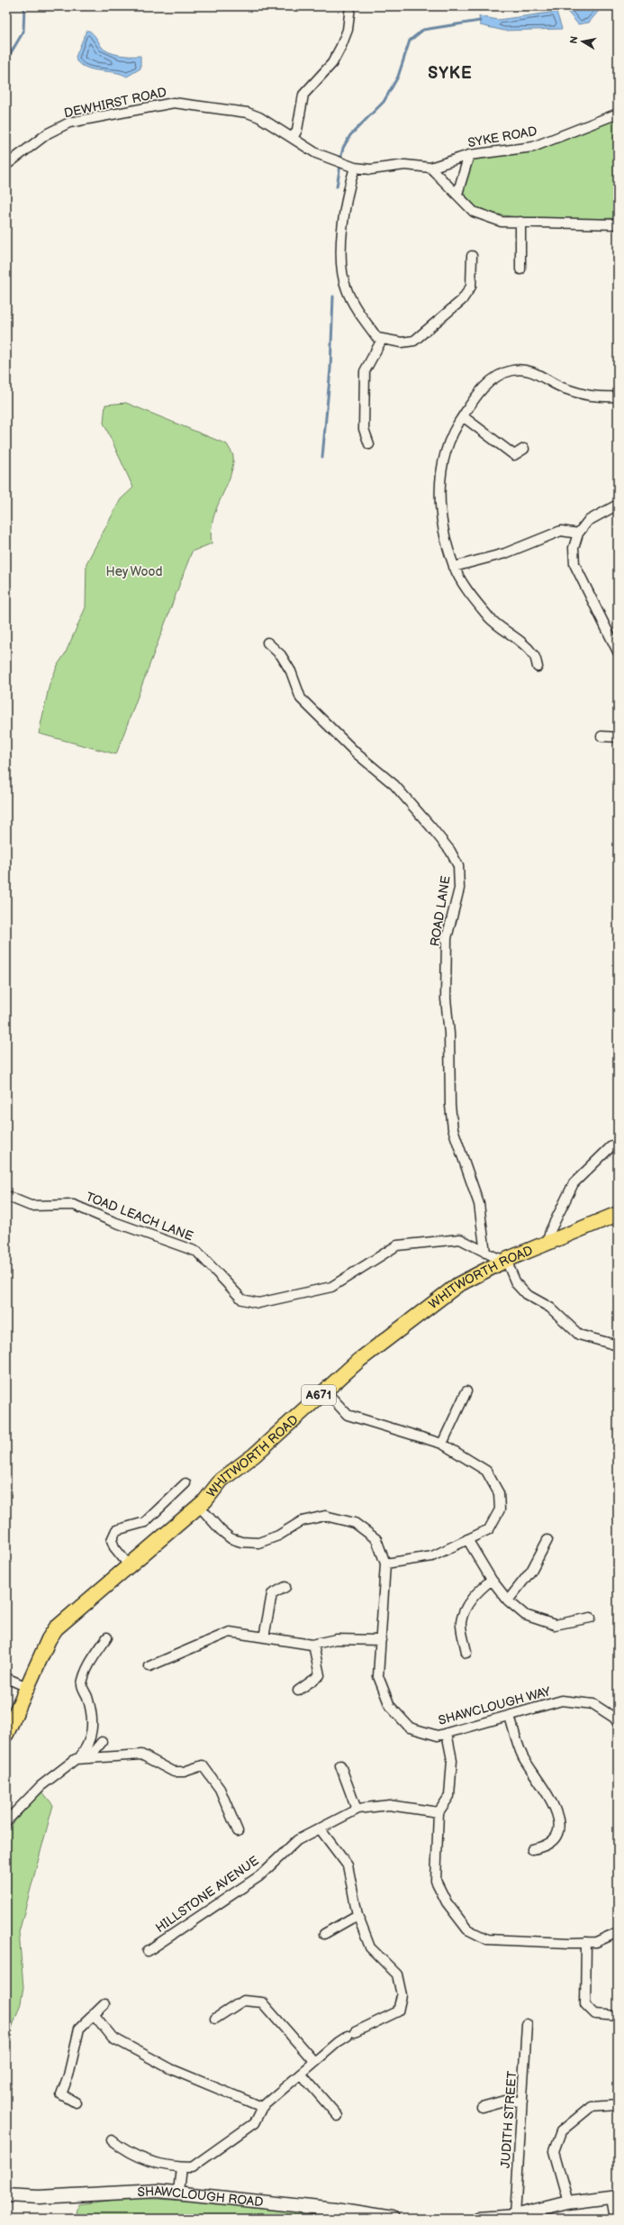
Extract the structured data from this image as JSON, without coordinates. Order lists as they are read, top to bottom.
{
  "streets": {
    "main road": ["WHITWORTH ROAD", "A671", "SHAWCLOUGH ROAD"],
    "street": [
      "DEWHIRST ROAD",
      "SYKE ROAD",
      "ROAD LANE",
      "TOAD LEACH LANE",
      "SHAWCLOUGH WAY",
      "HILLSTONE AVENUE",
      "JUDITH STREET"
    ]
  },
  "crossings": [
    ["DEWHIRST ROAD", "SYKE ROAD"],
    ["ROAD LANE", "TOAD LEACH LANE"],
    ["TOAD LEACH LANE", "WHITWORTH ROAD"],
    ["WHITWORTH ROAD", "SHAWCLOUGH WAY"]
  ],
  "districts": ["SYKE"],
  "parks": ["Hey Wood"],
  "north": "left"
}
